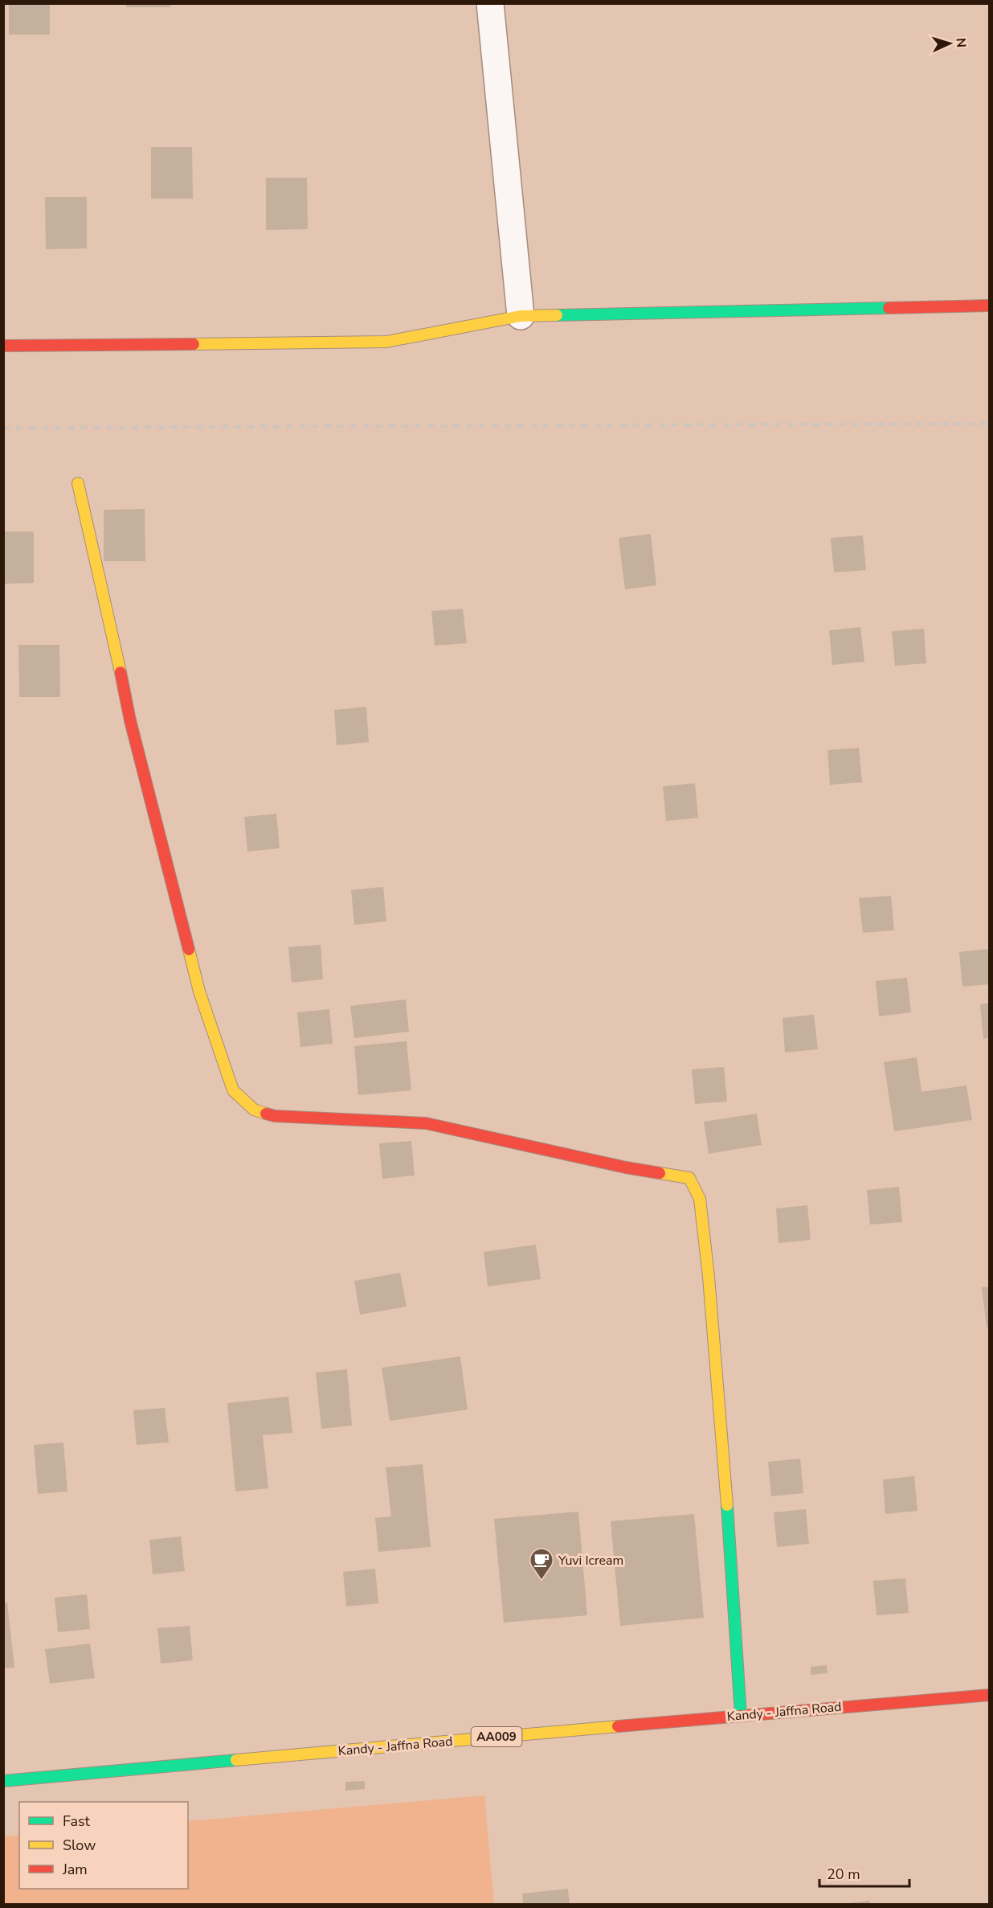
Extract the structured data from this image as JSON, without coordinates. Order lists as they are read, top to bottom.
{
  "streets": {
    "main road": ["Kandy - Jaffna Road", "AA009"]
  },
  "places": {
    "cafe": ["Yuvi Icream"]
  },
  "legend": ["Fast", "Slow", "Jam"],
  "scale_bar": "20 m",
  "north": "right"
}
